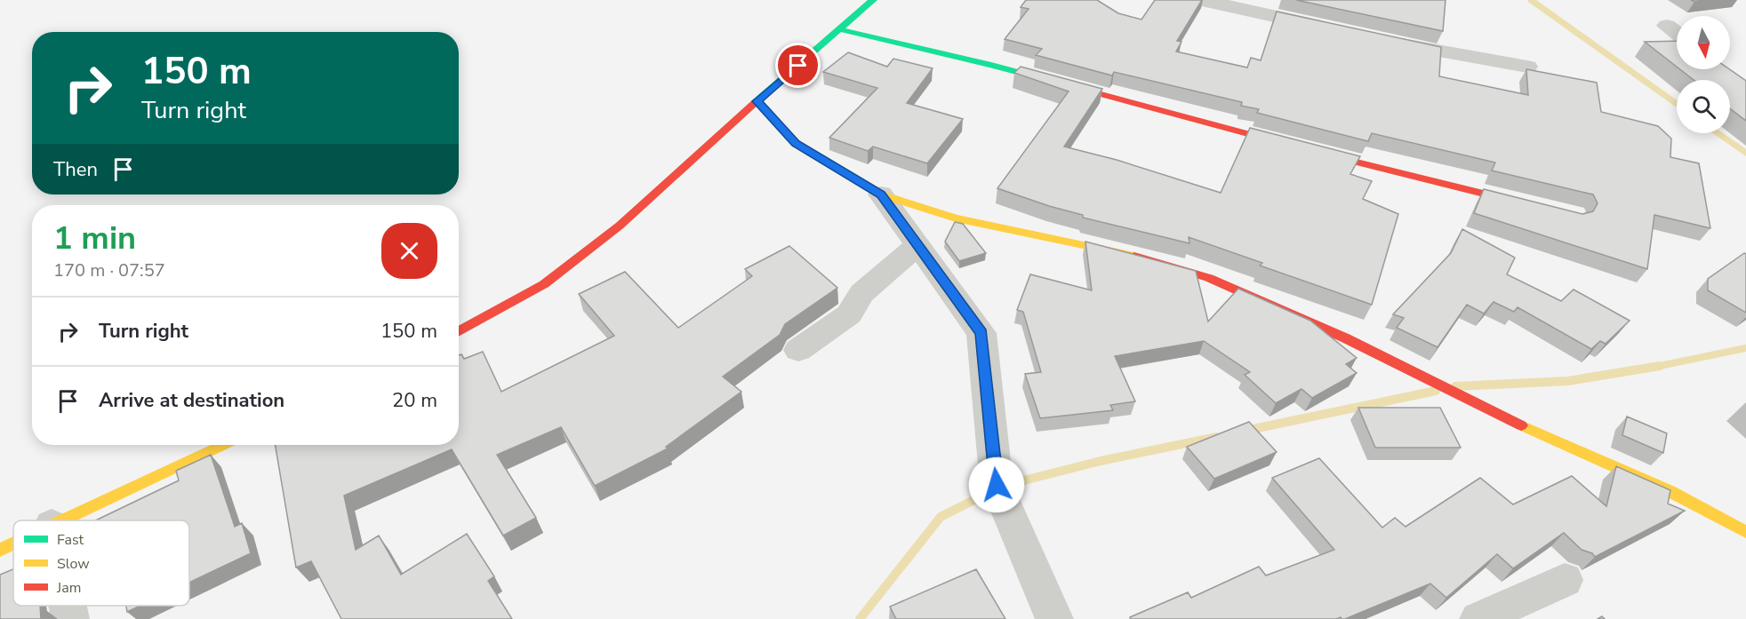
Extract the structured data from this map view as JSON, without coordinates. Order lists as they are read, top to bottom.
{
  "legend": ["Fast", "Slow", "Jam"],
  "north": "bottom",
  "page": {
    "turn": ["150 m", "Turn right"],
    "then": "Then",
    "heading": ["1 min", "170 m · 07:57"],
    "list": [
      {
        "name": "Turn right",
        "value": "150 m"
      },
      {
        "name": "Arrive at destination",
        "value": "20 m"
      }
    ]
  }
}
